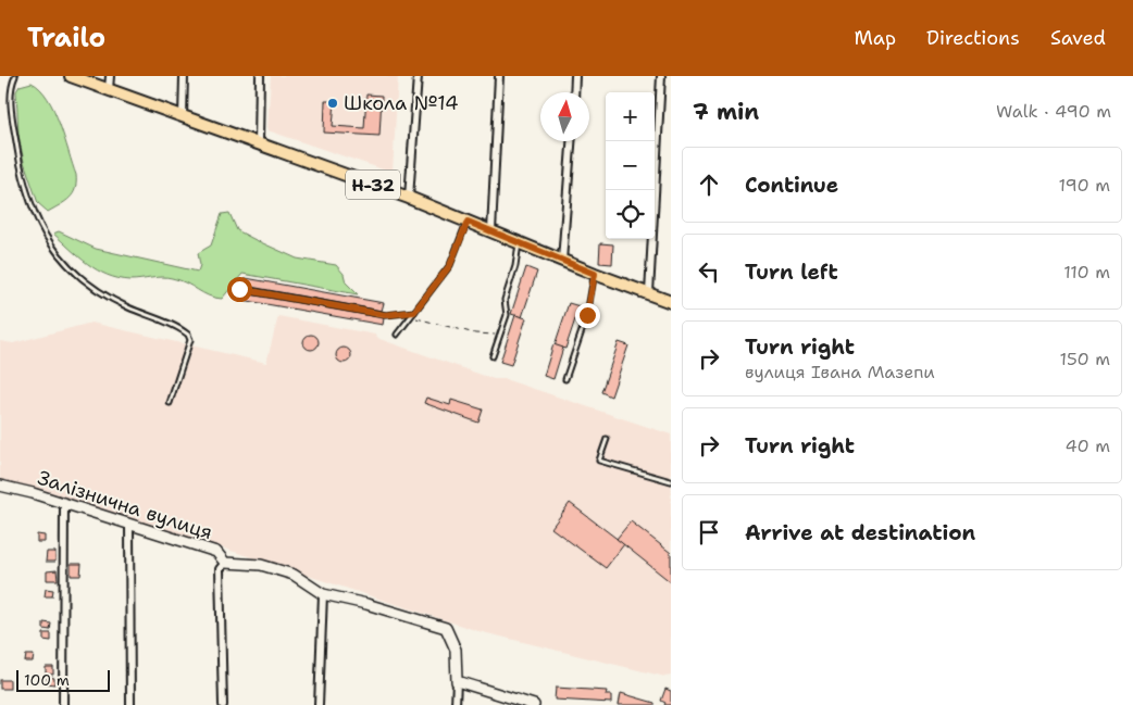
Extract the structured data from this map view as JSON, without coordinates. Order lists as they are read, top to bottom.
{
  "streets": {
    "main road": ["Н-32"],
    "street": ["Залізнична вулиця"]
  },
  "places": ["Школа №14"],
  "scale_bar": "100 m",
  "north": "top",
  "page": {
    "header": "Trailo",
    "nav": ["Map", "Directions", "Saved"],
    "heading": ["7 min", "Walk · 490 m"],
    "map_buttons": ["+", "−"],
    "list": [
      ["Continue", "190 m"],
      ["Turn left", "110 m"],
      ["Turn right", "вулиця Івана Мазепи", "150 m"],
      ["Turn right", "40 m"],
      "Arrive at destination"
    ],
    "scale": "100 m"
  }
}
